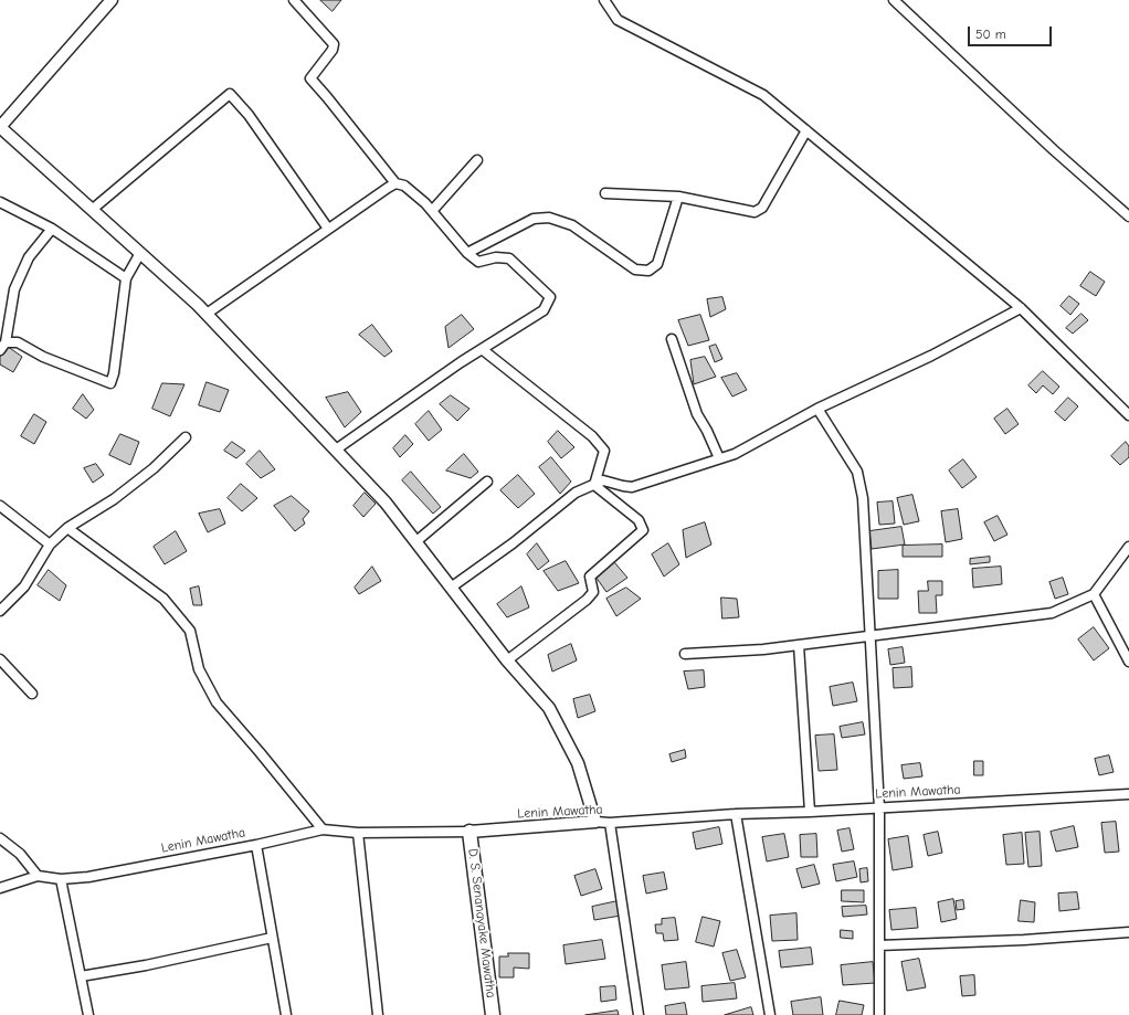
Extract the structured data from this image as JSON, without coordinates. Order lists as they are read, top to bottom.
{
  "streets": {
    "main road": ["D. S. Senanayake Mawatha"],
    "street": ["Lenin Mawatha"]
  },
  "crossings": [
    ["Lenin Mawatha", "D. S. Senanayake Mawatha"]
  ],
  "scale_bar": "50 m"
}
